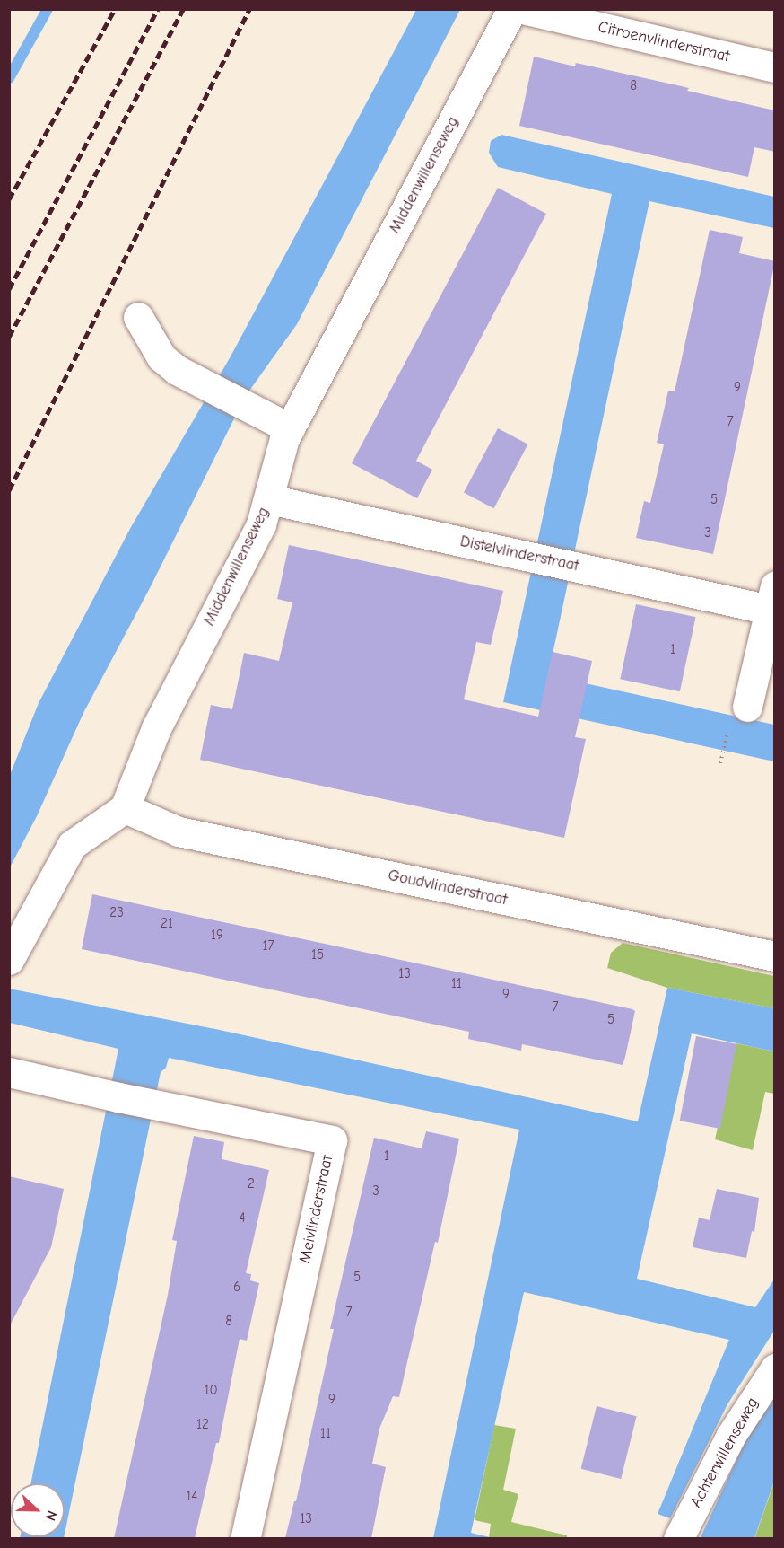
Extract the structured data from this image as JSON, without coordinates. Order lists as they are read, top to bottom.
{
  "streets": {
    "street": [
      "Citroenvlinderstraat",
      "Middenwillenseweg",
      "Distelvlinderstraat",
      "Goudvlinderstraat",
      "Meivlinderstraat",
      "Achterwillenseweg"
    ]
  },
  "crossings": [
    ["Middenwillenseweg", "Distelvlinderstraat"],
    ["Middenwillenseweg", "Goudvlinderstraat"]
  ],
  "house_numbers": [
    "8",
    "9",
    "7",
    "5",
    "3",
    "1",
    "23",
    "21",
    "19",
    "17",
    "15",
    "13",
    "11",
    "9",
    "7",
    "5",
    "1",
    "2",
    "3",
    "4",
    "5",
    "6",
    "7",
    "8",
    "10",
    "9",
    "12",
    "11",
    "14",
    "13"
  ],
  "north": "right"
}
